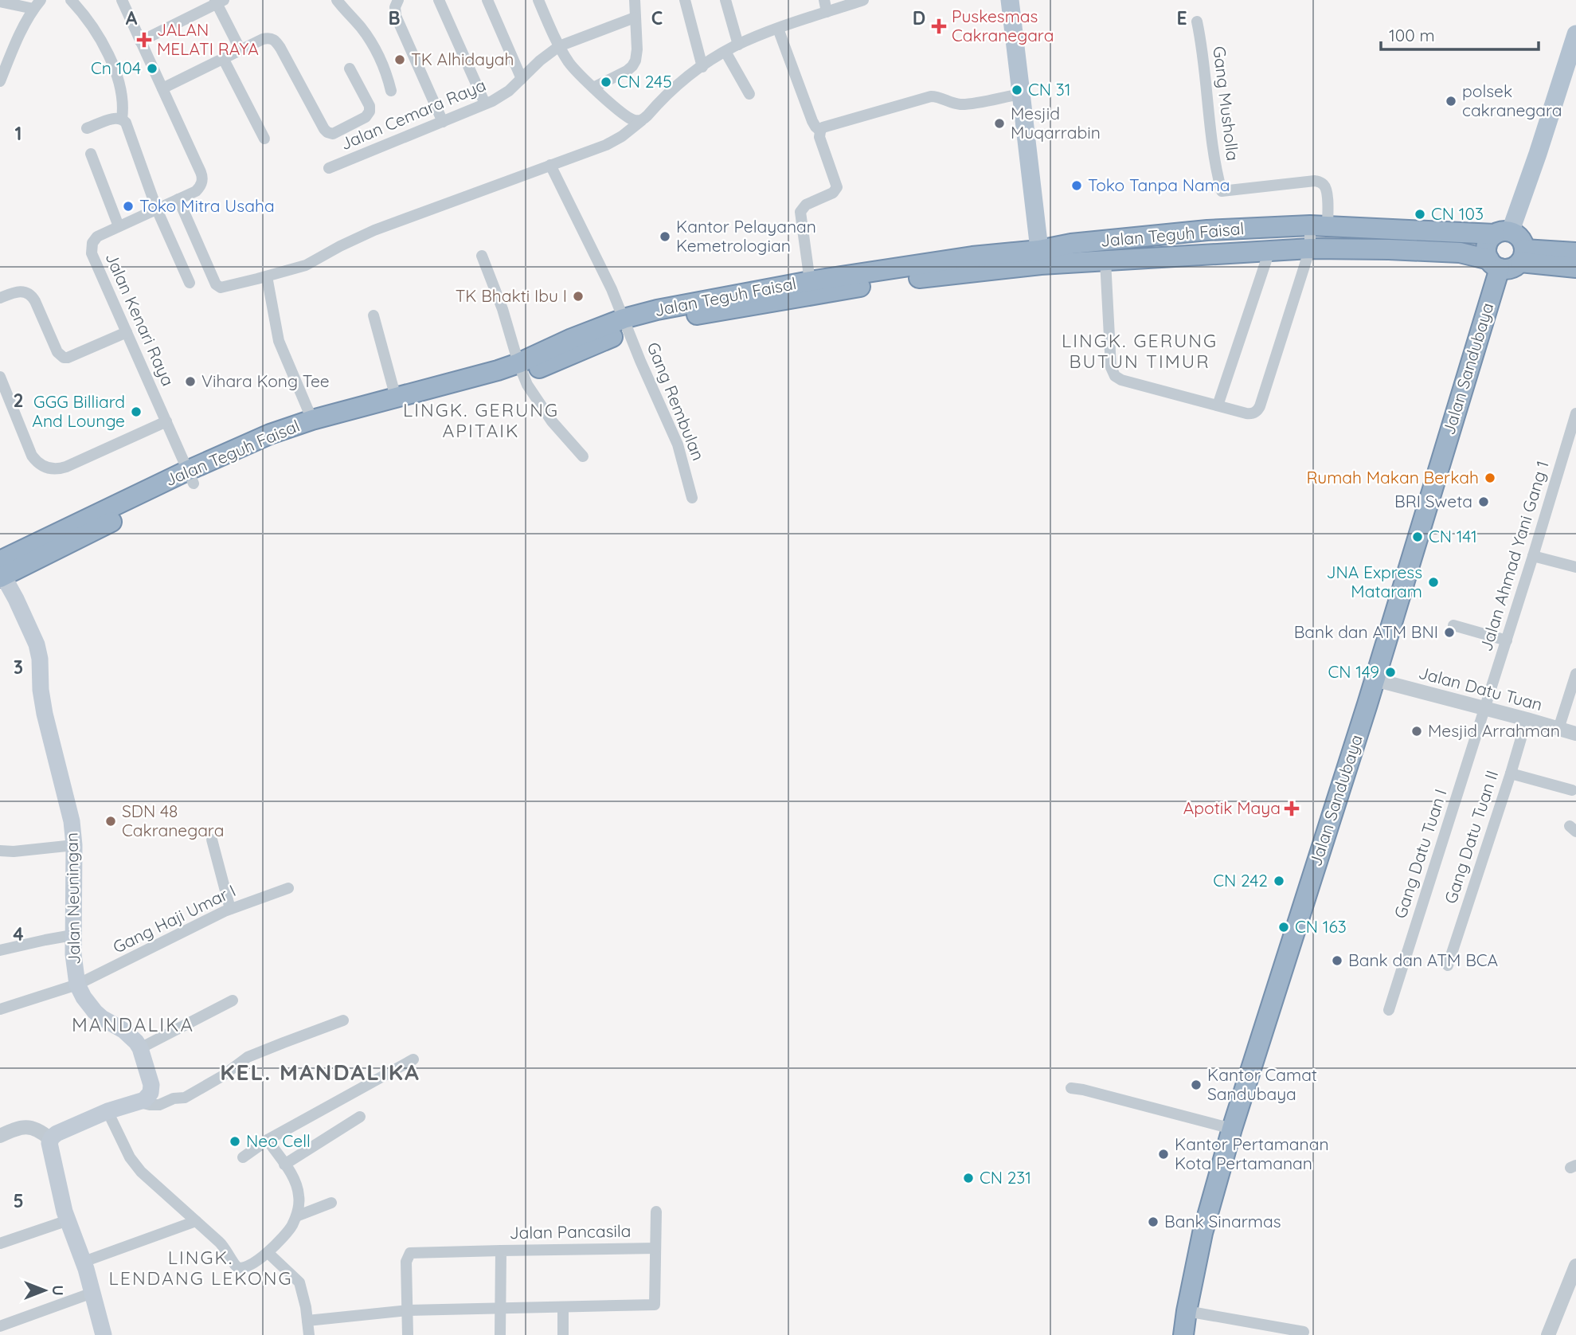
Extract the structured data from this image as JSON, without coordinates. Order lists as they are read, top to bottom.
{
  "streets": {
    "highway": ["Jalan Teguh Faisal", "Jalan Sandubaya"],
    "main road": ["Jalan Neuningan"],
    "street": [
      "Gang Musholla",
      "Jalan Cemara Raya",
      "Jalan Kenari Raya",
      "Gang Rembulan",
      "Jalan Ahmad Yani Gang 1",
      "Jalan Datu Tuan",
      "Gang Datu Tuan II",
      "Gang Datu Tuan I",
      "Gang Haji Umar I",
      "Jalan Pancasila"
    ]
  },
  "crossings": [
    ["Gang Musholla", "Jalan Teguh Faisal"],
    ["Jalan Teguh Faisal", "Jalan Kenari Raya"],
    ["Jalan Teguh Faisal", "Jalan Sandubaya"],
    ["Jalan Teguh Faisal", "Gang Rembulan"],
    ["Jalan Teguh Faisal", "Jalan Neuningan"],
    ["Jalan Sandubaya", "Jalan Datu Tuan"],
    ["Jalan Ahmad Yani Gang 1", "Jalan Datu Tuan"],
    ["Jalan Ahmad Yani Gang 1", "Gang Datu Tuan I"],
    ["Jalan Datu Tuan", "Gang Datu Tuan II"],
    ["Jalan Datu Tuan", "Gang Datu Tuan I"],
    ["Jalan Neuningan", "Gang Haji Umar I"]
  ],
  "districts": [
    "LINGK. GERUNG BUTUN TIMUR",
    "LINGK. GERUNG APITAIK",
    "MANDALIKA",
    "KEL. MANDALIKA",
    "LINGK. LENDANG LEKONG"
  ],
  "places": {
    "health": ["Puskesmas Cakranegara", "JALAN MELATI RAYA", "Apotik Maya"],
    "other": [
      "TK Alhidayah",
      "Cn 104",
      "CN 245",
      "CN 31",
      "polsek cakranegara",
      "Mesjid Muqarrabin",
      "Toko Tanpa Nama",
      "Toko Mitra Usaha",
      "CN 103",
      "Kantor Pelayanan Kemetrologian",
      "TK Bhakti Ibu I",
      "Vihara Kong Tee",
      "GGG Billiard And Lounge",
      "Rumah Makan Berkah",
      "BRI Sweta",
      "CN 141",
      "JNA Express Mataram",
      "Bank dan ATM BNI",
      "CN 149",
      "Mesjid Arrahman",
      "SDN 48 Cakranegara",
      "CN 242",
      "CN 163",
      "Bank dan ATM BCA",
      "Kantor Camat Sandubaya",
      "Neo Cell",
      "Kantor Pertamanan Kota Pertamanan",
      "CN 231",
      "Bank Sinarmas"
    ]
  },
  "scale_bar": "100 m",
  "north": "right",
  "grid": {
    "columns": [
      "A",
      "B",
      "C",
      "D",
      "E"
    ],
    "rows": [
      "1",
      "2",
      "3",
      "4",
      "5"
    ]
  }
}
